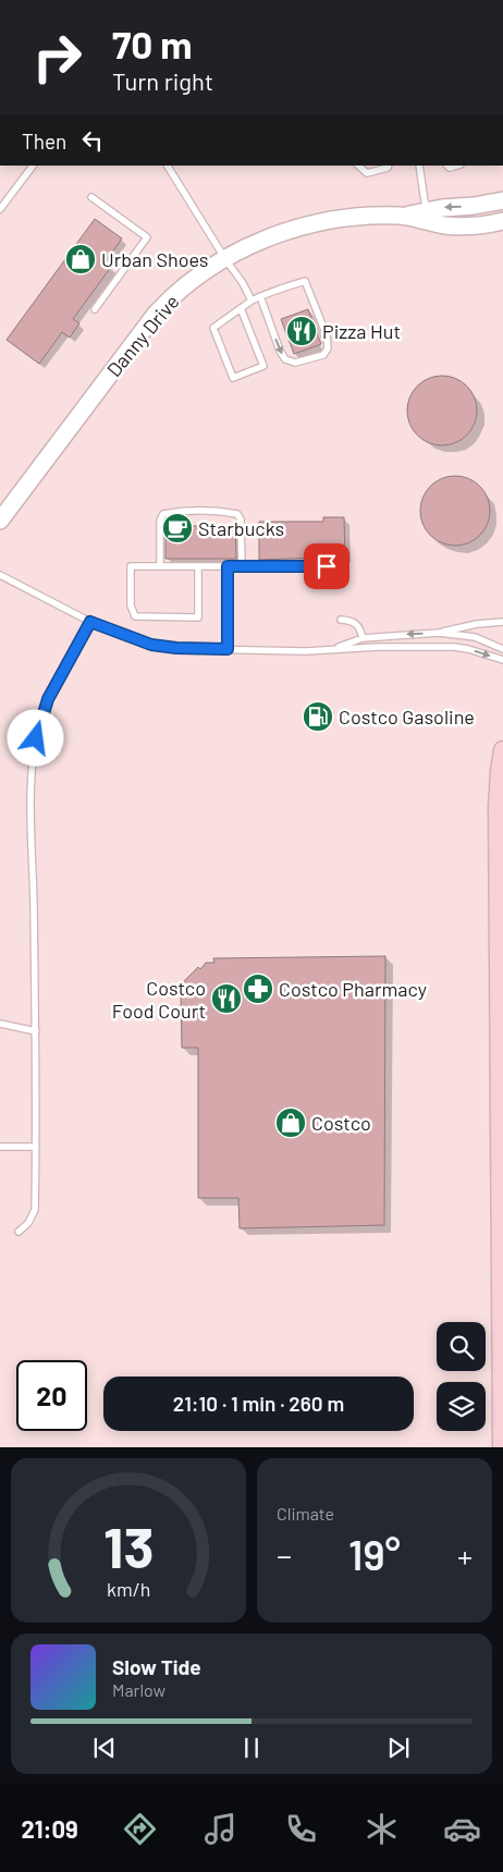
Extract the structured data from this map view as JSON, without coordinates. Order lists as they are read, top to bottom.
{
  "streets": {
    "street": ["Danny Drive"]
  },
  "places": {
    "shop": ["Urban Shoes", "Costco"],
    "restaurant": ["Pizza Hut", "Costco Food Court"],
    "cafe": ["Starbucks"],
    "fuel station": ["Costco Gasoline"],
    "pharmacy": ["Costco Pharmacy"]
  },
  "page": {
    "turn": ["70 m", "Turn right"],
    "then": "Then",
    "limit": "20",
    "trip": "21:10 · 1 min · 260 m",
    "tile": "Climate",
    "heat": ["−", "19°", "+"],
    "song": ["Slow Tide", "Marlow"],
    "tabs": "21:09",
    "gauge": ["13", "km/h"]
  }
}
